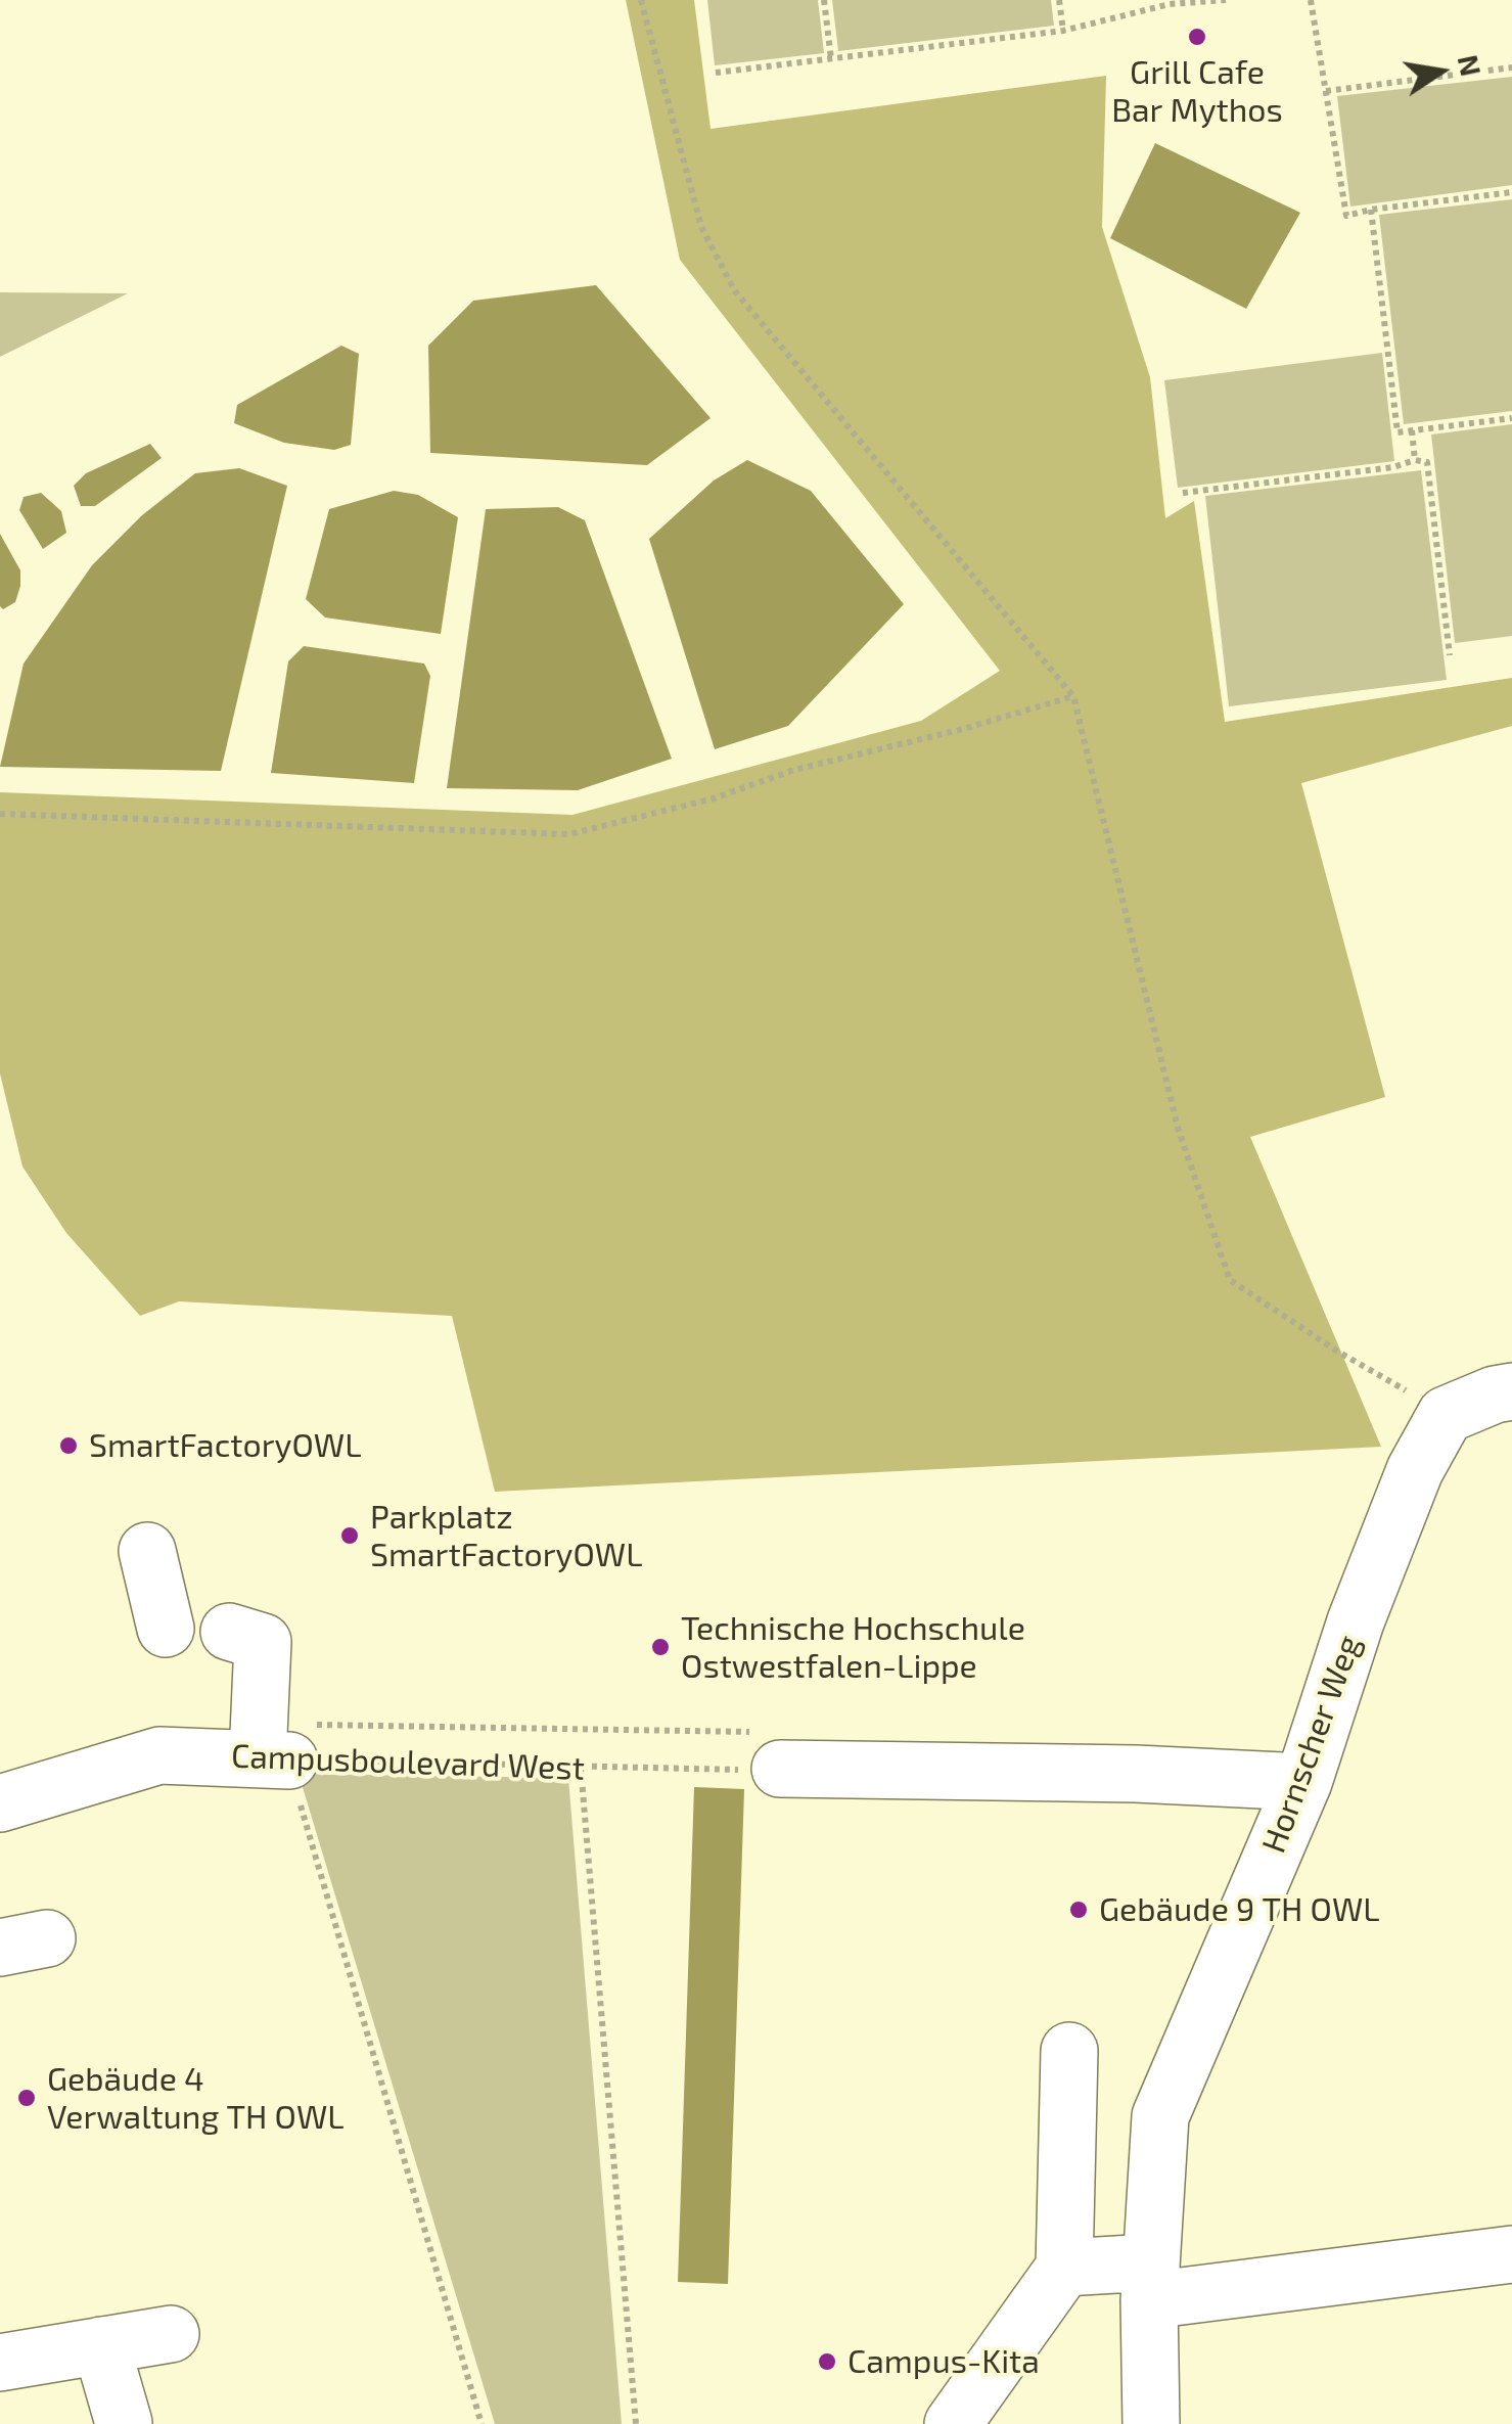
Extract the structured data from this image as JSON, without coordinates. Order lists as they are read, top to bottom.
{
  "streets": {
    "street": ["Hornscher Weg", "Campusboulevard West"]
  },
  "places": [
    "Grill Cafe Bar Mythos",
    "SmartFactoryOWL",
    "Parkplatz SmartFactoryOWL",
    "Technische Hochschule Ostwestfalen-Lippe",
    "Gebäude 9 TH OWL",
    "Gebäude 4 Verwaltung TH OWL",
    "Campus-Kita"
  ],
  "north": "right"
}
